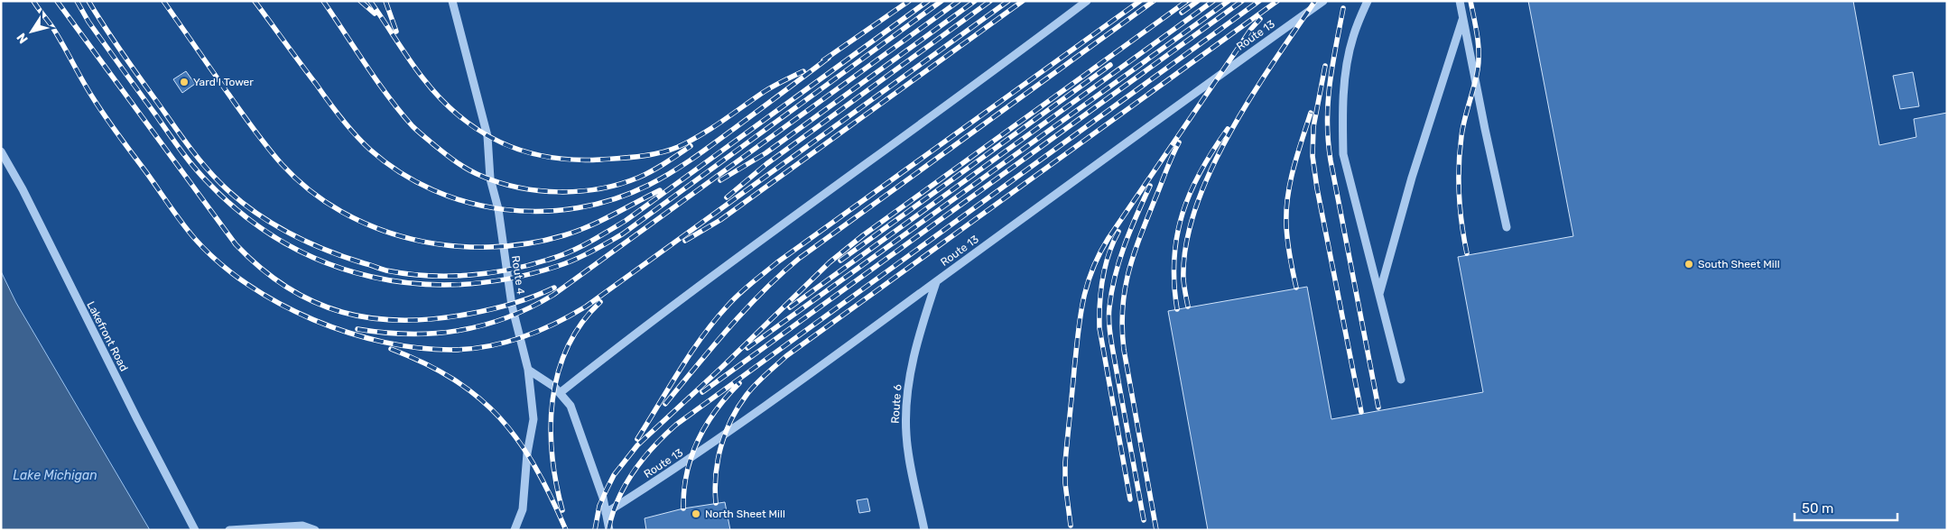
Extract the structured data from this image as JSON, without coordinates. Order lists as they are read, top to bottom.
{
  "streets": {
    "street": [
      "Route 13",
      "Route 4",
      "Lakefront Road",
      "Route 6"
    ]
  },
  "crossings": [
    ["Route 13", "Route 6"]
  ],
  "water": ["Lake Michigan"],
  "places": ["Yard I Tower", "South Sheet Mill", "North Sheet Mill"],
  "scale_bar": "50 m",
  "north": "bottom left"
}
